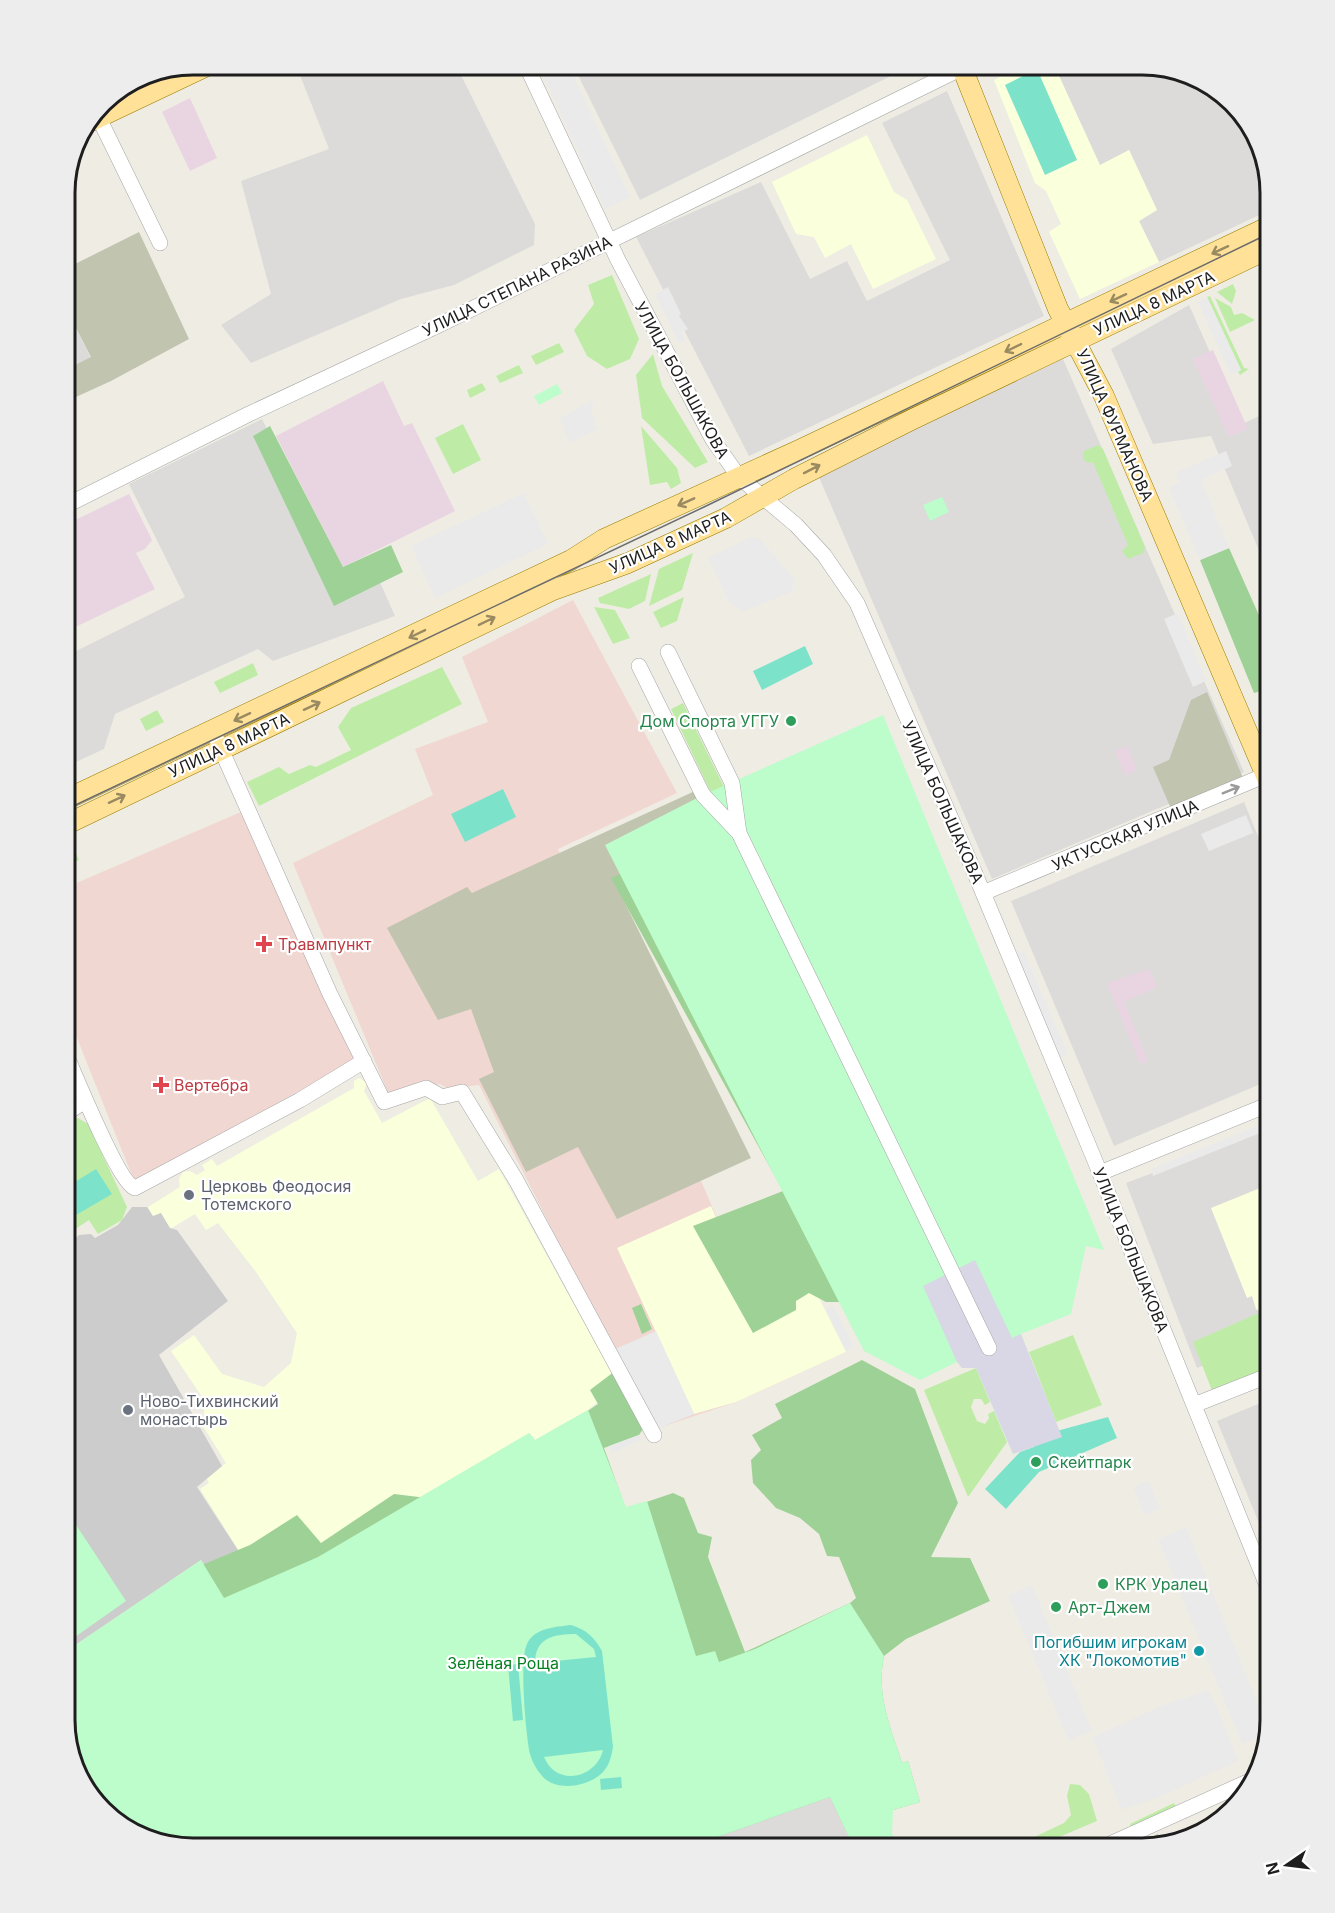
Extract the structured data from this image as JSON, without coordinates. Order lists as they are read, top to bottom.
{
  "streets": {
    "main road": ["УЛИЦА 8 МАРТА", "УЛИЦА ФУРМАНОВА"],
    "street": ["УЛИЦА СТЕПАНА РАЗИНА", "УЛИЦА БОЛЬШАКОВА", "УКТУССКАЯ УЛИЦА"]
  },
  "crossings": [
    ["УЛИЦА СТЕПАНА РАЗИНА", "УЛИЦА БОЛЬШАКОВА"],
    ["УЛИЦА 8 МАРТА", "УЛИЦА БОЛЬШАКОВА"],
    ["УЛИЦА 8 МАРТА", "УЛИЦА ФУРМАНОВА"],
    ["УЛИЦА БОЛЬШАКОВА", "УКТУССКАЯ УЛИЦА"]
  ],
  "one_way": ["УКТУССКАЯ УЛИЦА"],
  "parks": ["Зелёная Роща"],
  "places": {
    "other": [
      "Дом Спорта УГГУ",
      "Церковь Феодосия Тотемского",
      "Ново-Тихвинский монастырь",
      "Скейтпарк",
      "КРК Уралец",
      "Арт-Джем",
      "Погибшим игрокам ХК \"Локомотив\""
    ],
    "health": ["Травмпункт", "Вертебра"]
  },
  "north": "left"
}
